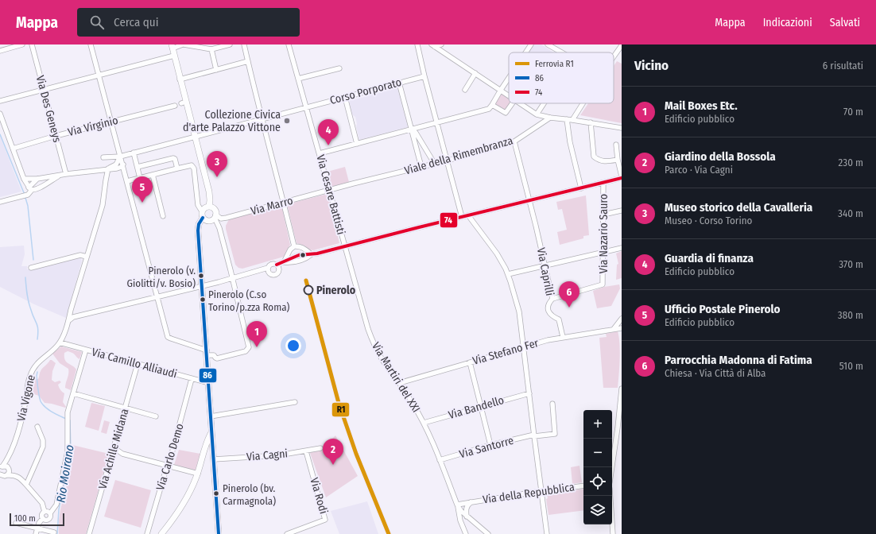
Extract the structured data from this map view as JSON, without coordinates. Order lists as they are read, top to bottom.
{
  "streets": {
    "street": [
      "Corso Porporato",
      "Via Des Geneys",
      "Via Virginio",
      "Viale della Rimembranza",
      "Via Cesare Battisti",
      "Via Marro",
      "Via Nazario Sauro",
      "Via Caprilli",
      "Via Stefano Fer",
      "Via Camillo Alliaudi",
      "Via Martiri del XXI",
      "Via Vigone",
      "Via Bandello",
      "Via Santorre",
      "Via Achille Midana",
      "Via Cagni",
      "Via Carlo Demo",
      "Via della Repubblica",
      "Via Rodi"
    ]
  },
  "crossings": [
    ["Corso Porporato", "Via Cesare Battisti"],
    ["Via Des Geneys", "Via Virginio"],
    ["Viale della Rimembranza", "Via Cesare Battisti"],
    ["Viale della Rimembranza", "Via Marro"],
    ["Viale della Rimembranza", "Via Caprilli"],
    ["Via Cesare Battisti", "Via Marro"],
    ["Via Cesare Battisti", "Via Martiri del XXI"],
    ["Via Nazario Sauro", "Via Caprilli"],
    ["Via Caprilli", "Via Stefano Fer"],
    ["Via Stefano Fer", "Via Martiri del XXI"],
    ["Via Camillo Alliaudi", "Via Vigone"],
    ["Via Camillo Alliaudi", "Via Achille Midana"],
    ["Via Camillo Alliaudi", "Via Carlo Demo"],
    ["Via Martiri del XXI", "Via Bandello"],
    ["Via Martiri del XXI", "Via Santorre"],
    ["Via Martiri del XXI", "Via della Repubblica"],
    ["Via Cagni", "Via Rodi"]
  ],
  "water": ["Rio Moirano"],
  "places": [
    "Collezione Civica d'arte Palazzo Vittone",
    "Pinerolo (v. Giolitti/v. Bosio)",
    "Pinerolo",
    "Pinerolo (C.so Torino/p.zza Roma)",
    "Pinerolo (bv. Carmagnola)"
  ],
  "lines": ["transit line 74", "transit line 86", "rail line R1"],
  "legend": ["Ferrovia R1", "86", "74"],
  "scale_bar": "100 m",
  "page": {
    "header": "Mappa",
    "search": "Cerca qui",
    "nav": ["Mappa", "Indicazioni", "Salvati"],
    "heading": ["Vicino", "6 risultati"],
    "list": [
      {
        "mark": "1",
        "name": "Mail Boxes Etc.",
        "note": "Edificio pubblico",
        "value": "70 m"
      },
      {
        "mark": "2",
        "name": "Giardino della Bossola",
        "note": "Parco · Via Cagni",
        "value": "230 m"
      },
      {
        "mark": "3",
        "name": "Museo storico della Cavalleria",
        "note": "Museo · Corso Torino",
        "value": "340 m"
      },
      {
        "mark": "4",
        "name": "Guardia di finanza",
        "note": "Edificio pubblico",
        "value": "370 m"
      },
      {
        "mark": "5",
        "name": "Ufficio Postale Pinerolo",
        "note": "Edificio pubblico",
        "value": "380 m"
      },
      {
        "mark": "6",
        "name": "Parrocchia Madonna di Fatima",
        "note": "Chiesa · Via Città di Alba",
        "value": "510 m"
      }
    ],
    "pins": [
      "4",
      "3",
      "5",
      "6",
      "1",
      "2"
    ],
    "map_buttons": ["+", "−"],
    "scale": "100 m"
  }
}
